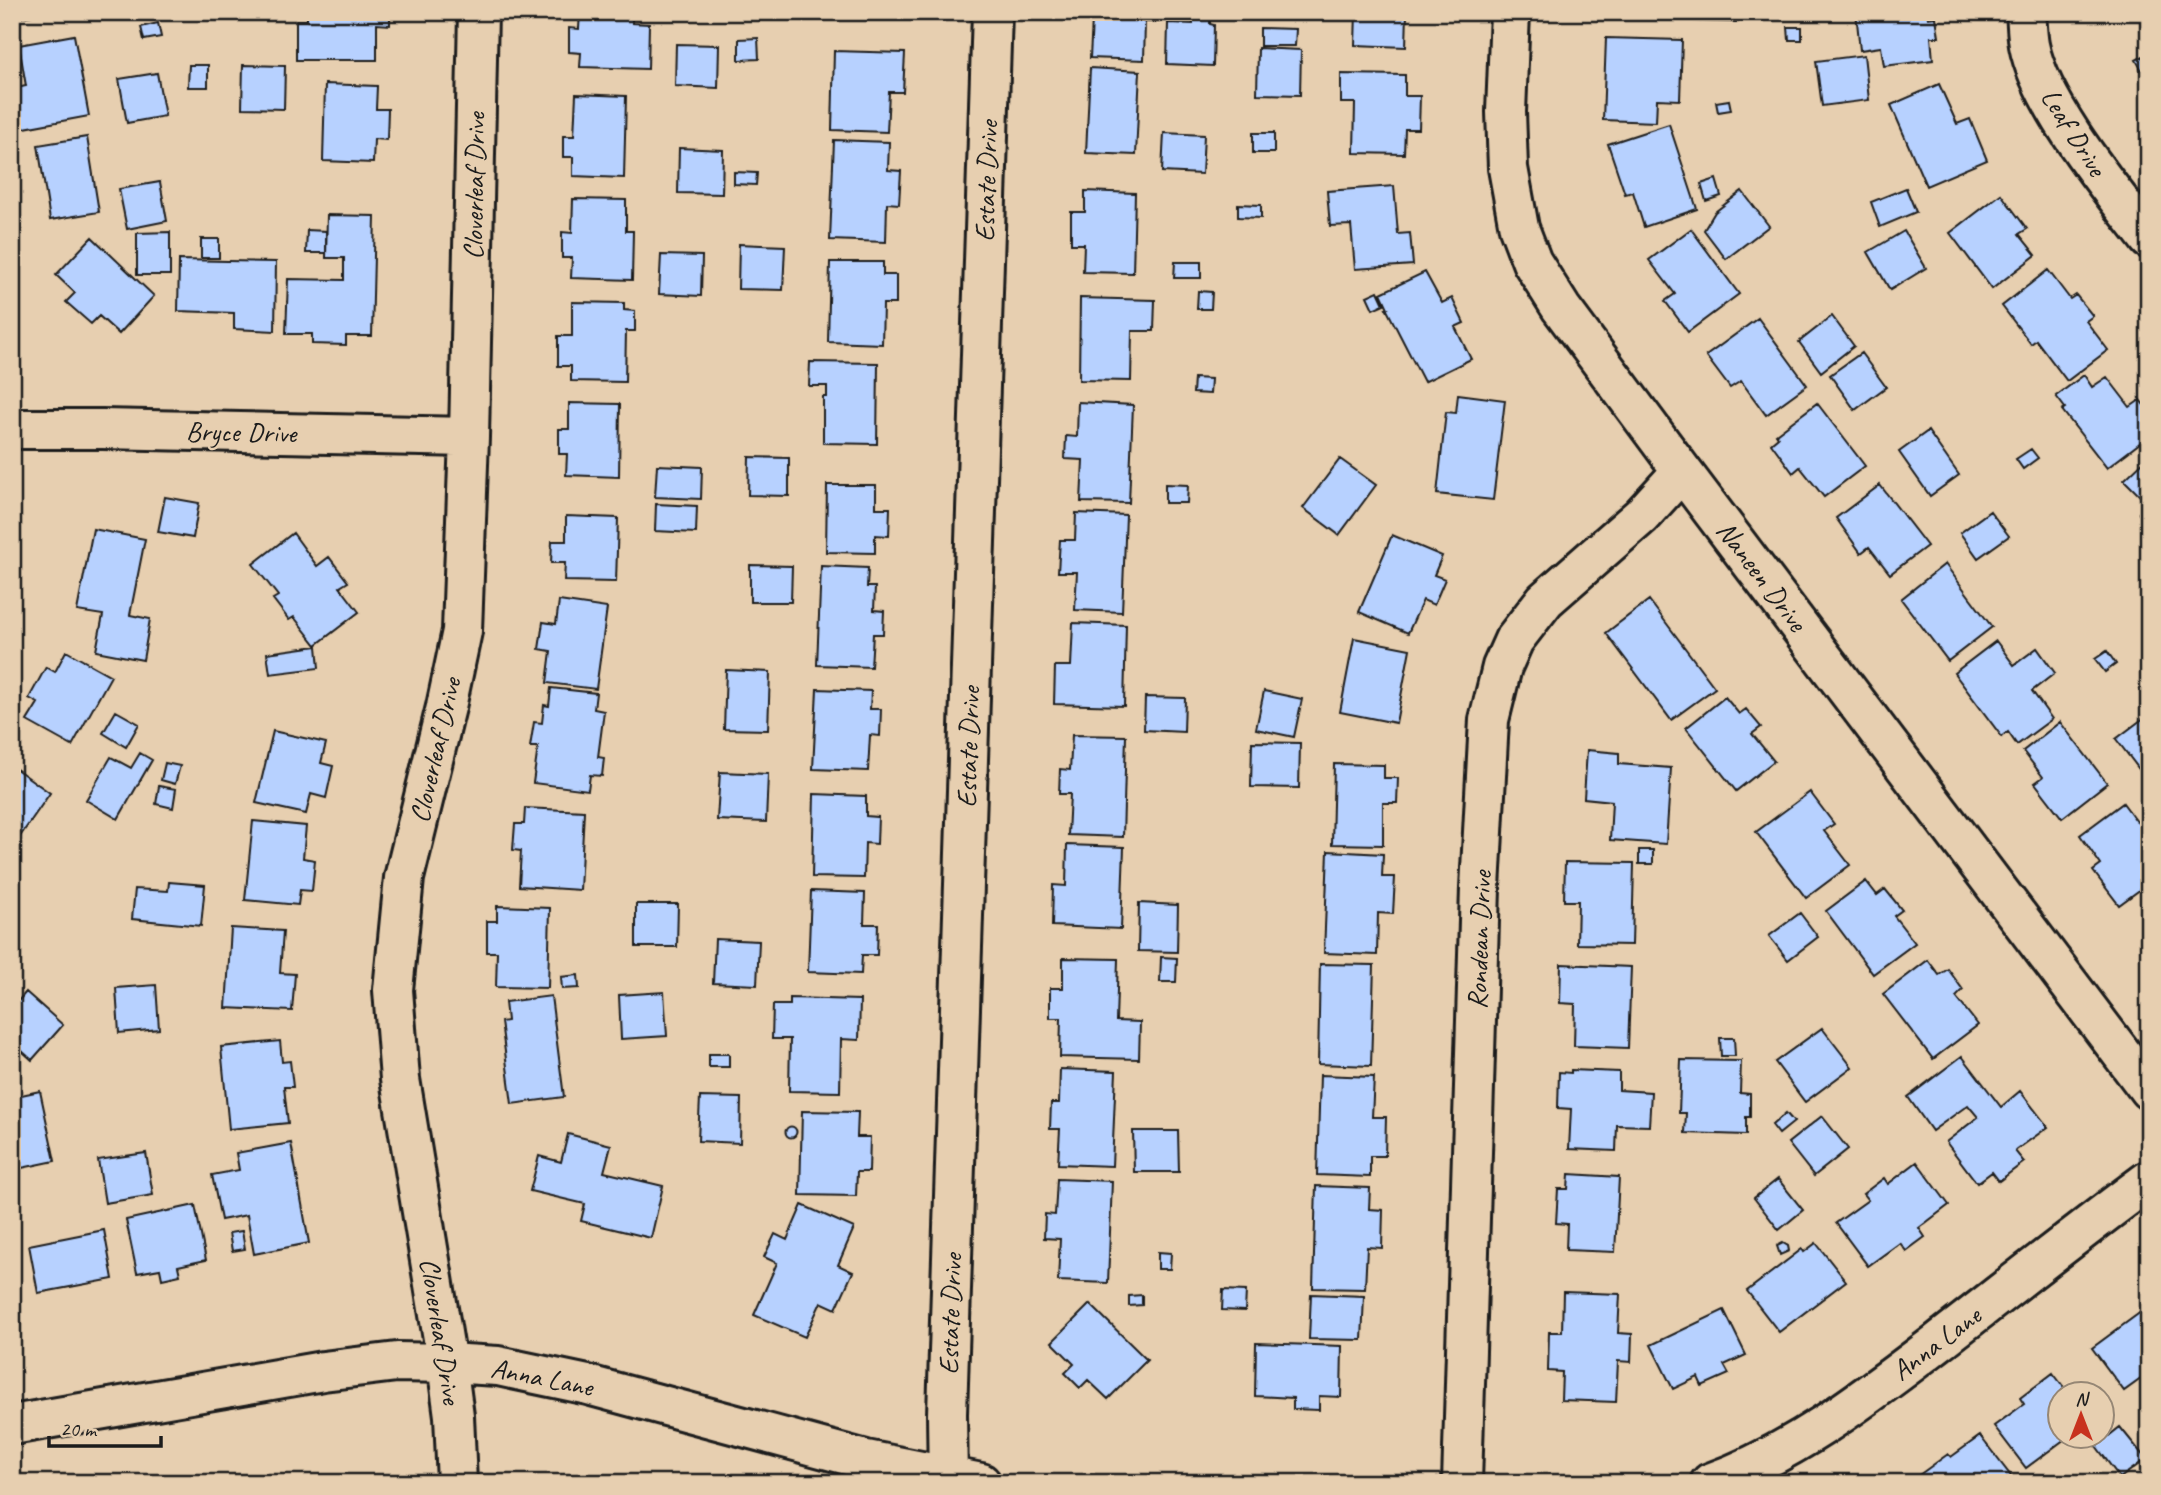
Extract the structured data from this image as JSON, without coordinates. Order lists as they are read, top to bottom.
{
  "streets": {
    "street": [
      "Leaf Drive",
      "Estate Drive",
      "Cloverleaf Drive",
      "Bryce Drive",
      "Naneen Drive",
      "Rondean Drive",
      "Anna Lane"
    ]
  },
  "crossings": [
    ["Estate Drive", "Anna Lane"],
    ["Cloverleaf Drive", "Bryce Drive"],
    ["Cloverleaf Drive", "Anna Lane"],
    ["Naneen Drive", "Rondean Drive"]
  ],
  "scale_bar": "20 m",
  "north": "top"
}
